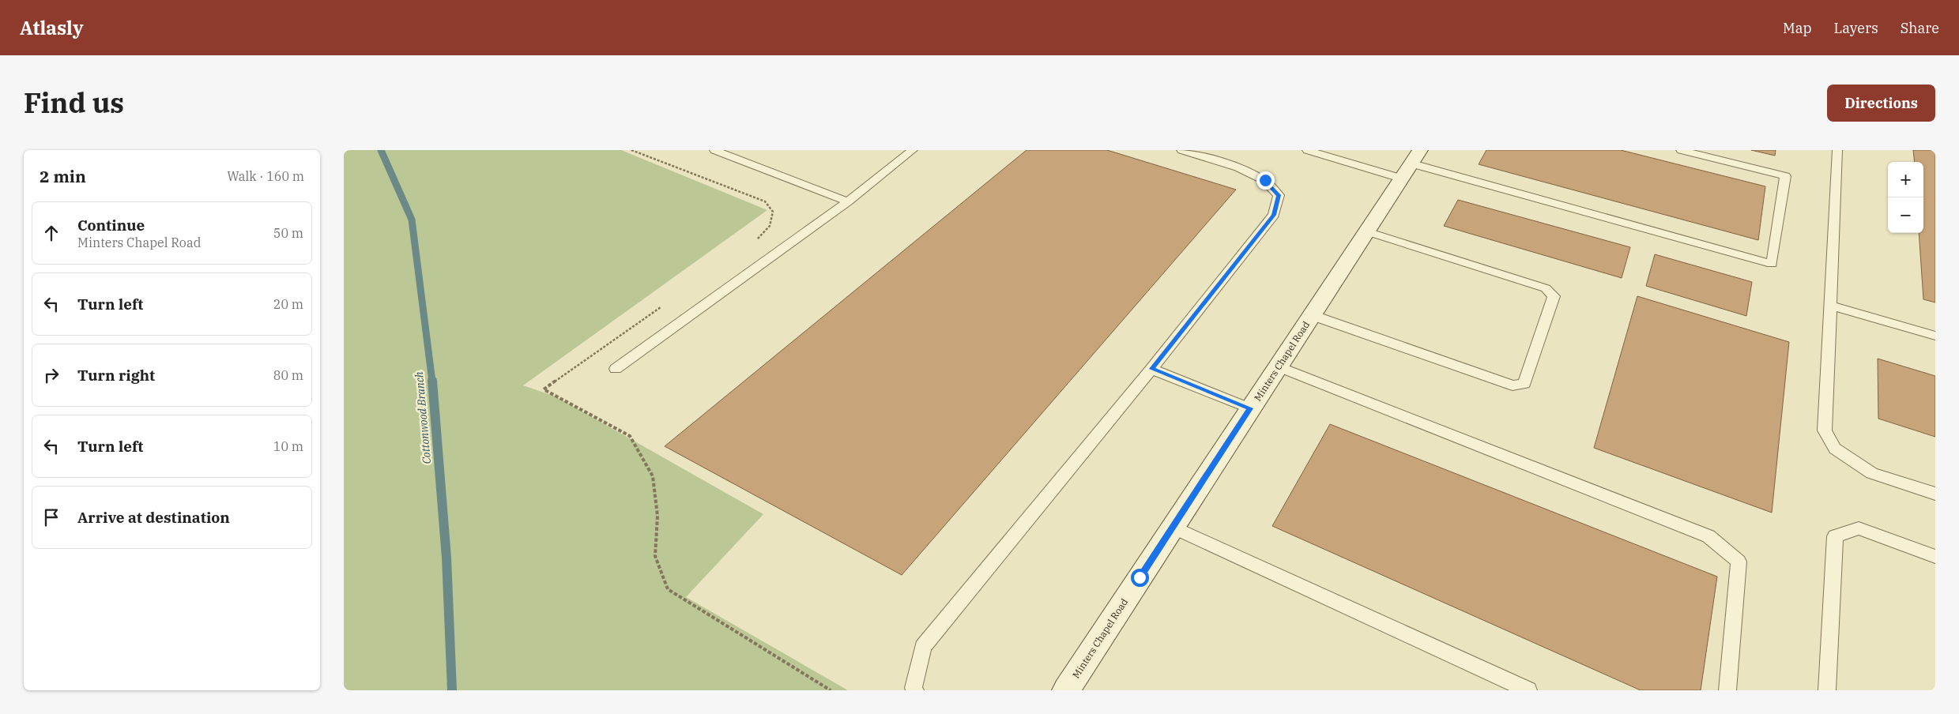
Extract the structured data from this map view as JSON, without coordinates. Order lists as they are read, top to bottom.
{
  "streets": {
    "street": ["Minters Chapel Road"]
  },
  "water": ["Cottonwood Branch"],
  "page": {
    "header": "Atlasly",
    "nav": ["Map", "Layers", "Share"],
    "title": "Find us",
    "buttons": "Directions",
    "heading": ["2 min", "Walk · 160 m"],
    "map_buttons": ["+", "−"],
    "list": [
      ["Continue", "Minters Chapel Road", "50 m"],
      ["Turn left", "20 m"],
      ["Turn right", "80 m"],
      ["Turn left", "10 m"],
      "Arrive at destination"
    ]
  }
}
